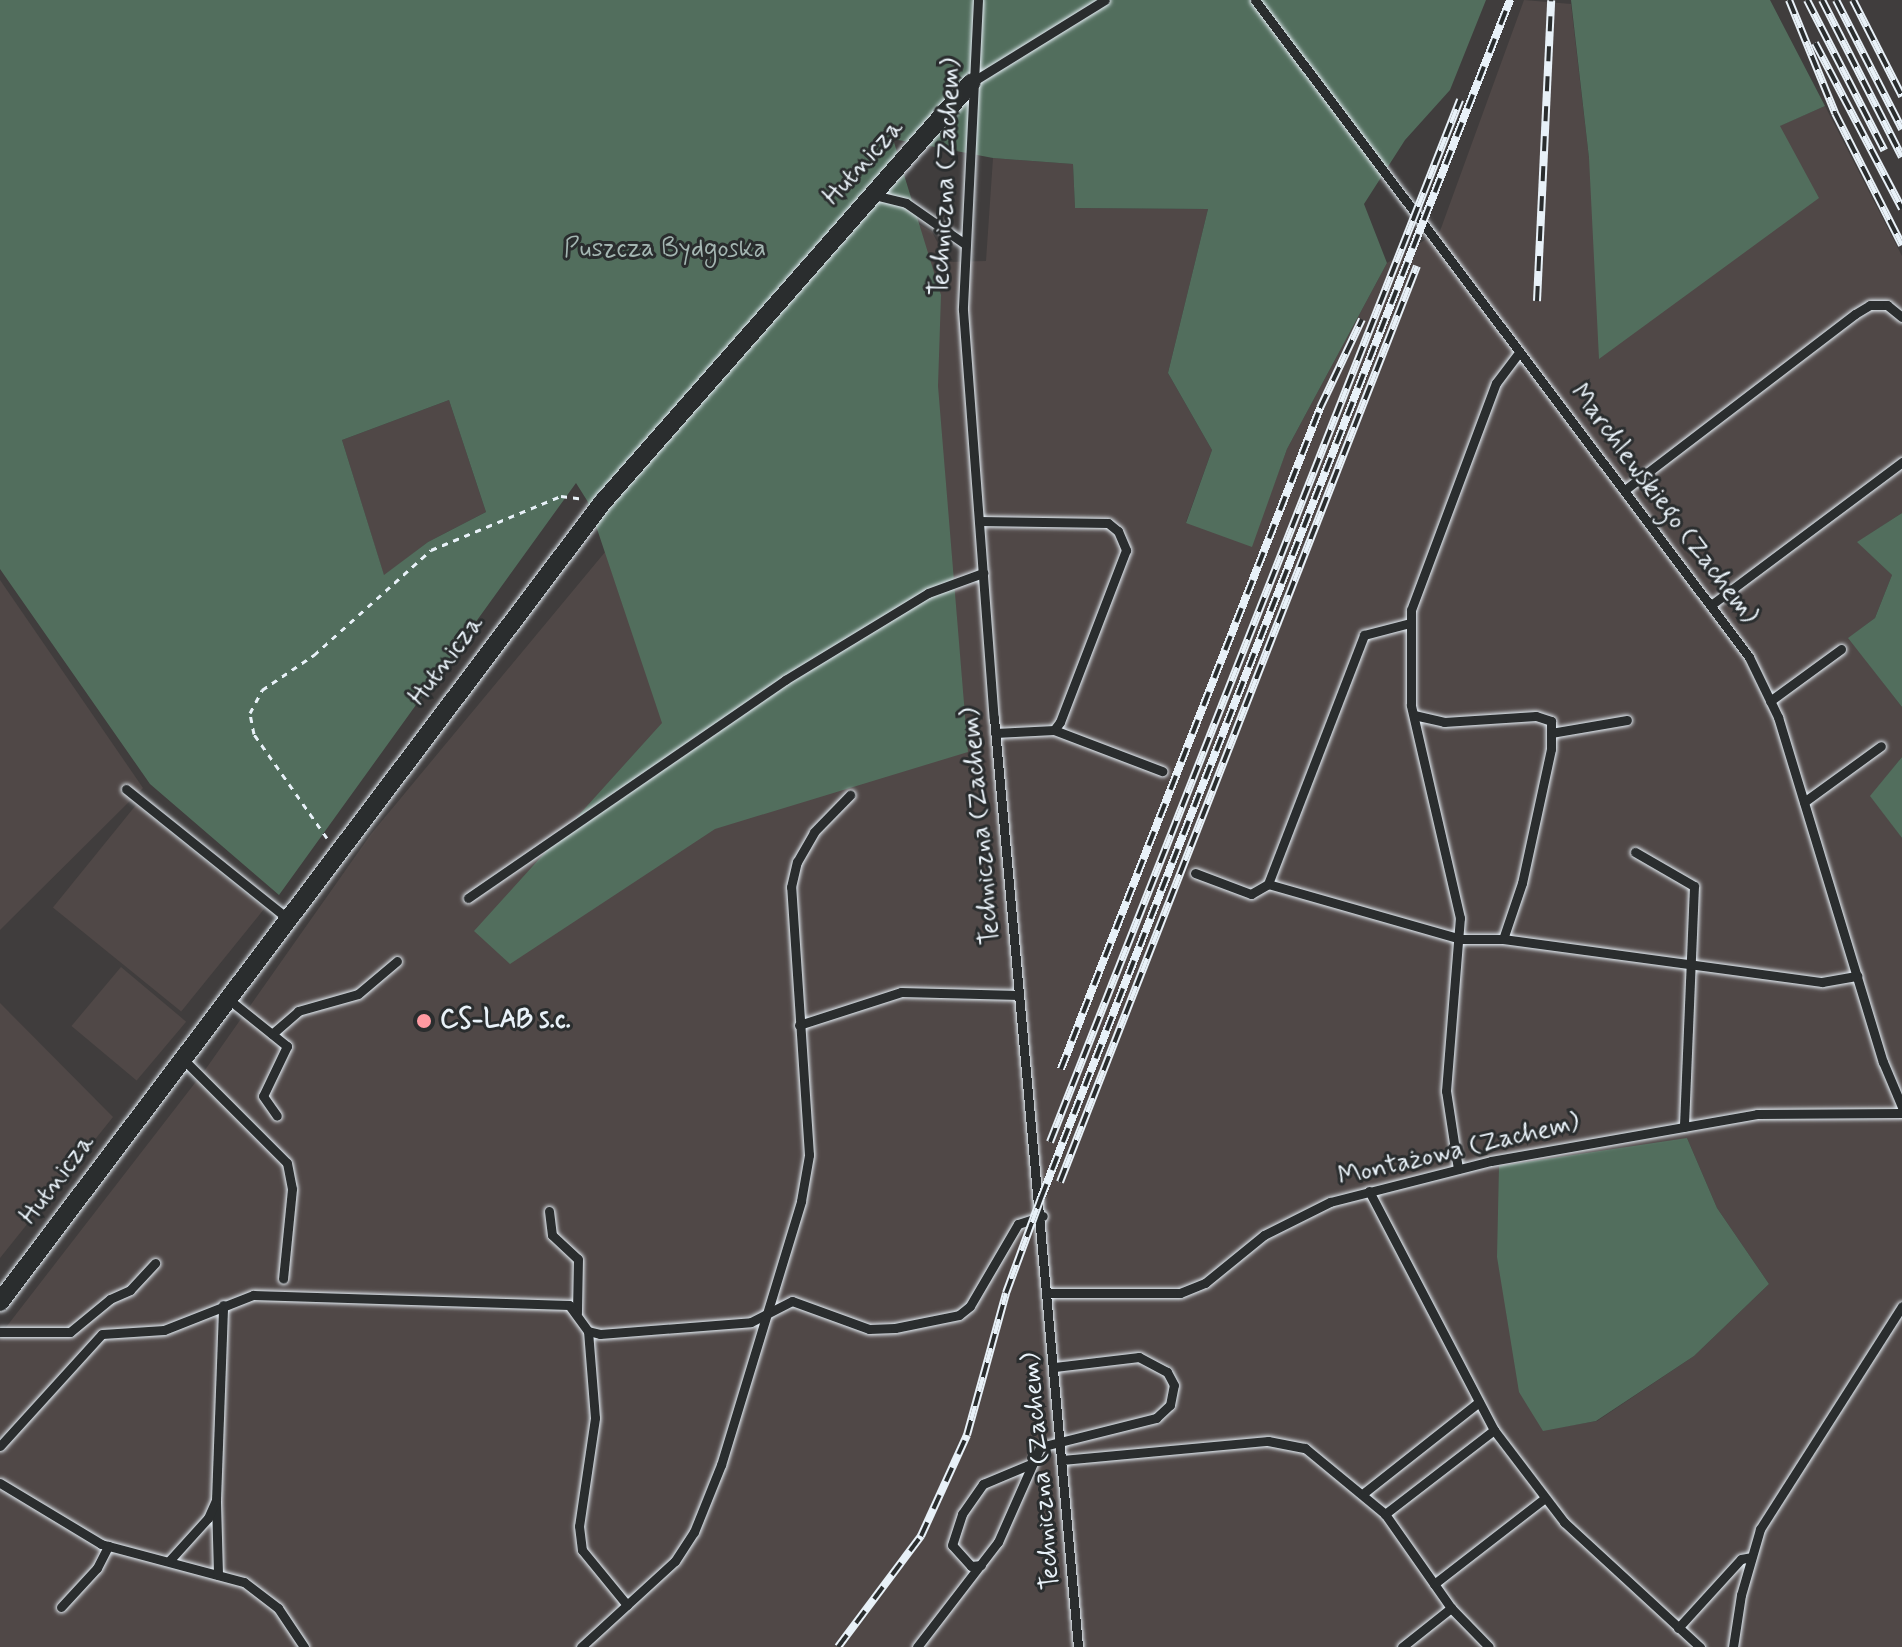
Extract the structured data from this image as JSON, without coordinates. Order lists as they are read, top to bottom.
{
  "streets": {
    "street": ["Hutnicza"],
    "lane": ["Techniczna (Zachem)", "Marchlewskiego (Zachem)", "Montażowa (Zachem)"]
  },
  "crossings": [
    ["Hutnicza", "Techniczna (Zachem)"],
    ["Techniczna (Zachem)", "Montażowa (Zachem)"],
    ["Marchlewskiego (Zachem)", "Montażowa (Zachem)"]
  ],
  "parks": ["Puszcza Bydgoska"],
  "places": ["CS-LAB s.c."]
}
